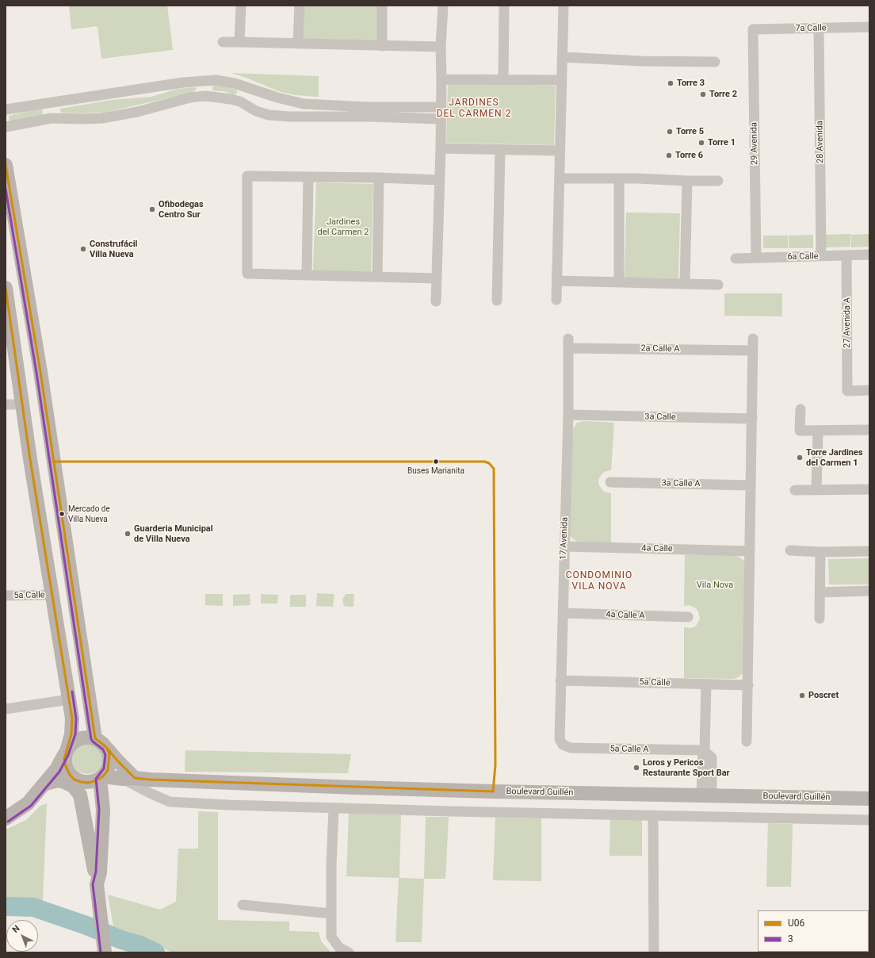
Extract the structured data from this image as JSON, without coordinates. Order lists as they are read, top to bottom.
{
  "streets": {
    "main road": ["Boulevard Guillén"],
    "street": [
      "7a Calle",
      "28 Avenida",
      "29 Avenida",
      "6a Calle",
      "27 Avenida A",
      "2a Calle A",
      "3a Calle",
      "3a Calle A",
      "17 Avenida",
      "4a Calle",
      "5a Calle",
      "4a Calle A",
      "5a Calle A"
    ]
  },
  "crossings": [
    ["7a Calle", "28 Avenida"],
    ["7a Calle", "29 Avenida"],
    ["28 Avenida", "6a Calle"],
    ["29 Avenida", "6a Calle"],
    ["6a Calle", "27 Avenida A"],
    ["2a Calle A", "17 Avenida"],
    ["3a Calle", "17 Avenida"],
    ["17 Avenida", "4a Calle"],
    ["17 Avenida", "5a Calle"],
    ["17 Avenida", "4a Calle A"],
    ["17 Avenida", "5a Calle A"]
  ],
  "districts": ["JARDINES DEL CARMEN 2", "CONDOMINIO VILA NOVA"],
  "parks": ["Jardines del Carmen 2", "Vila Nova"],
  "places": [
    "Torre 3",
    "Torre 2",
    "Torre 5",
    "Torre 1",
    "Torre 6",
    "Ofibodegas Centro Sur",
    "Construfácil Villa Nueva",
    "Torre Jardines del Carmen 1",
    "Buses Marianita",
    "Mercado de Villa Nueva",
    "Guarderia Municipal de Villa Nueva",
    "Poscret",
    "Loros y Pericos Restaurante Sport Bar"
  ],
  "lines": ["transit line U06", "transit line 3"],
  "legend": ["U06", "3"],
  "north": "top left"
}
